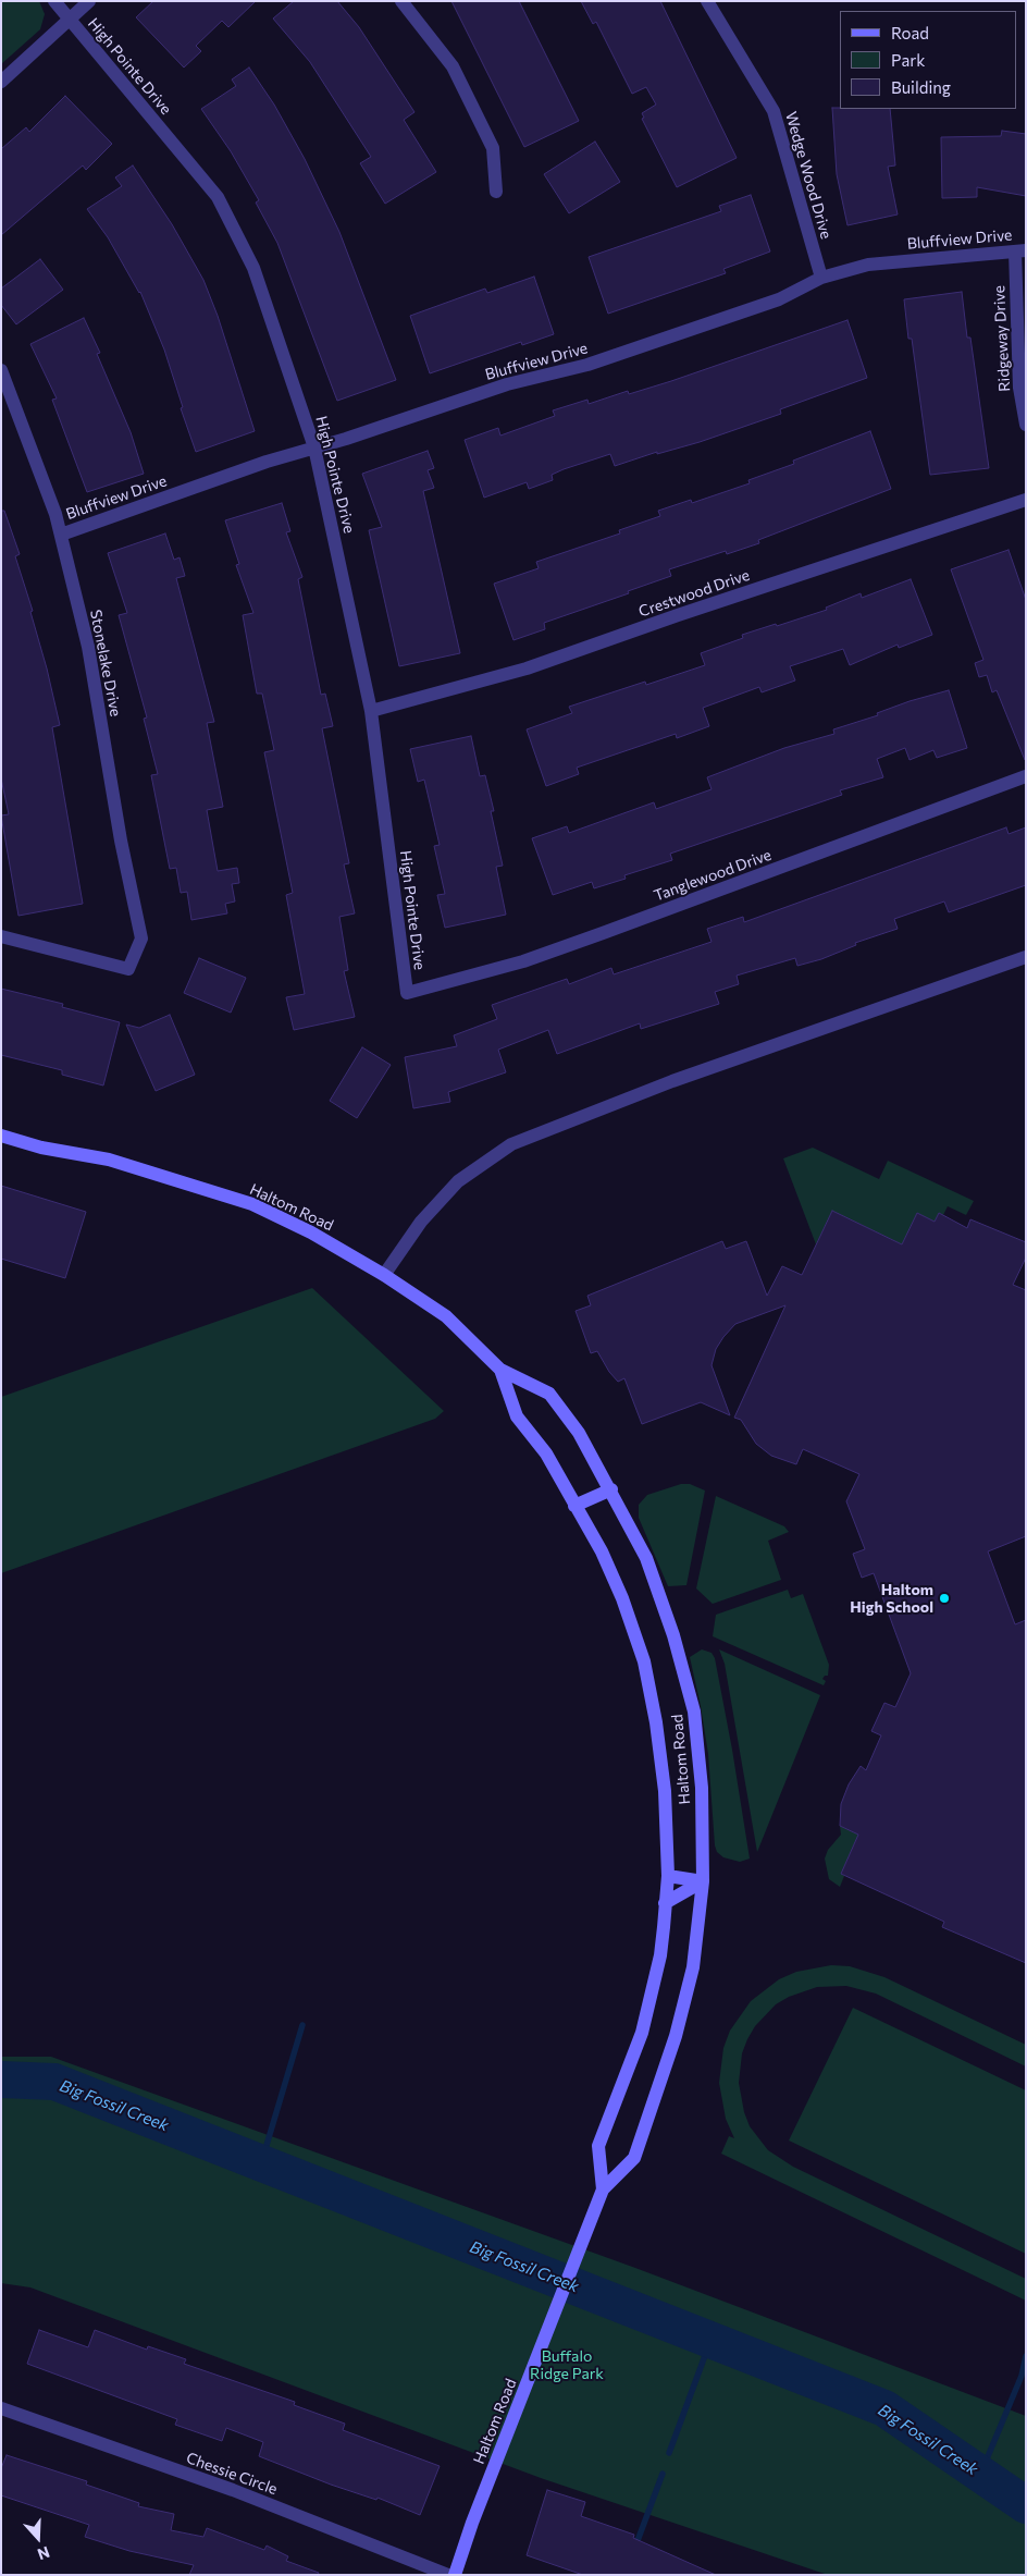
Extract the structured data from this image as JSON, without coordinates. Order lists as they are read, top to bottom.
{
  "streets": {
    "main road": ["Haltom Road"],
    "street": [
      "High Pointe Drive",
      "Wedge Wood Drive",
      "Bluffview Drive",
      "Ridgeway Drive",
      "Crestwood Drive",
      "Stonelake Drive",
      "Tanglewood Drive",
      "Chessie Circle"
    ]
  },
  "crossings": [
    ["High Pointe Drive", "Bluffview Drive"],
    ["High Pointe Drive", "Crestwood Drive"],
    ["High Pointe Drive", "Tanglewood Drive"],
    ["Wedge Wood Drive", "Bluffview Drive"],
    ["Bluffview Drive", "Ridgeway Drive"],
    ["Bluffview Drive", "Stonelake Drive"]
  ],
  "water": ["Big Fossil Creek"],
  "parks": ["Buffalo Ridge Park"],
  "places": ["Haltom High School"],
  "legend": ["Road", "Park", "Building"],
  "north": "bottom"
}
